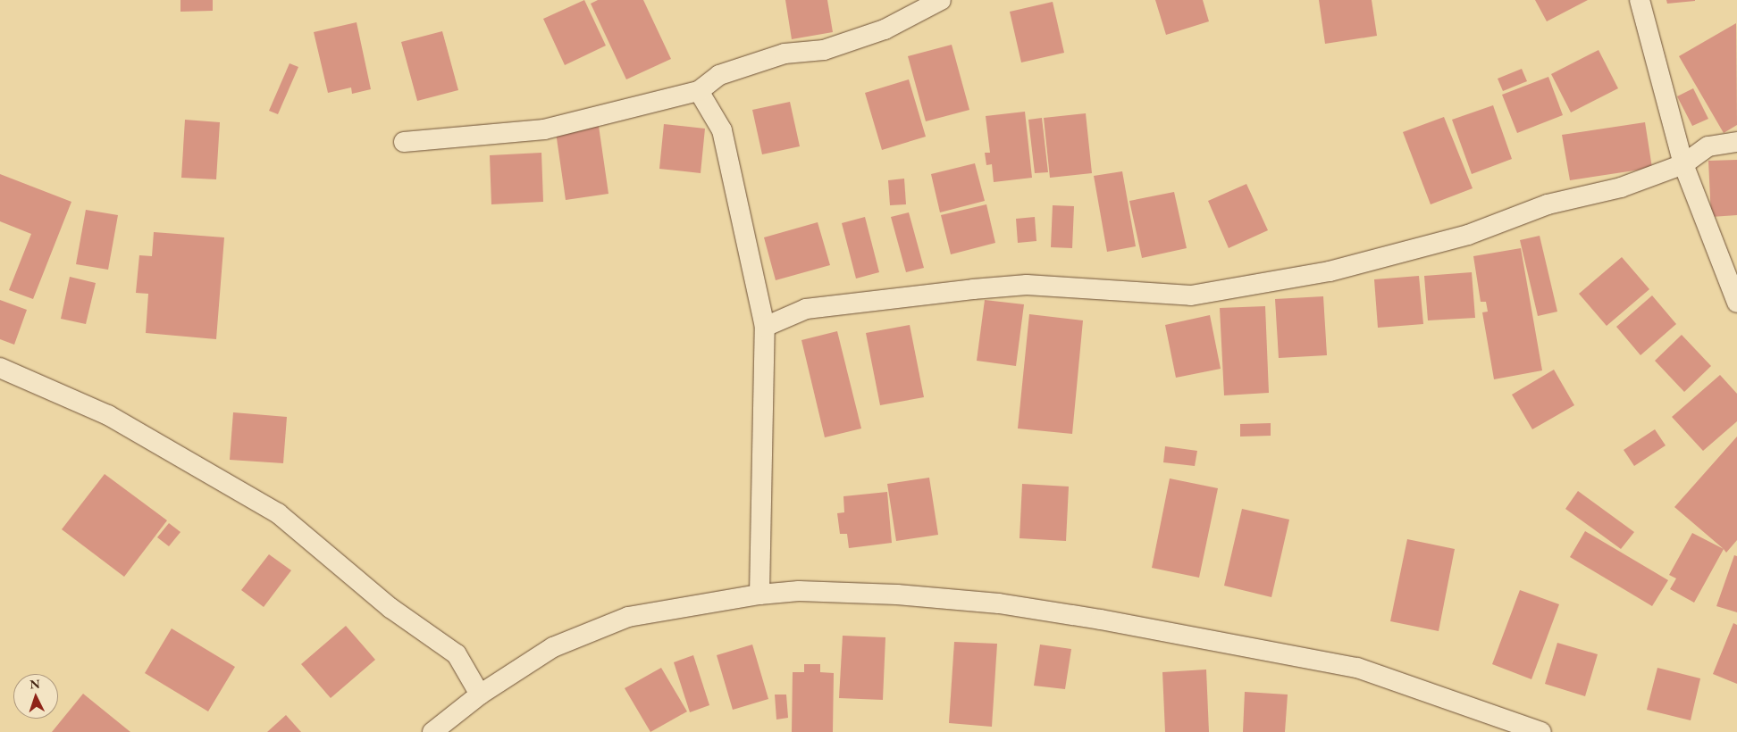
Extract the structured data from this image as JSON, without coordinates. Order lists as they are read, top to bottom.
{
  "north": "top"
}
